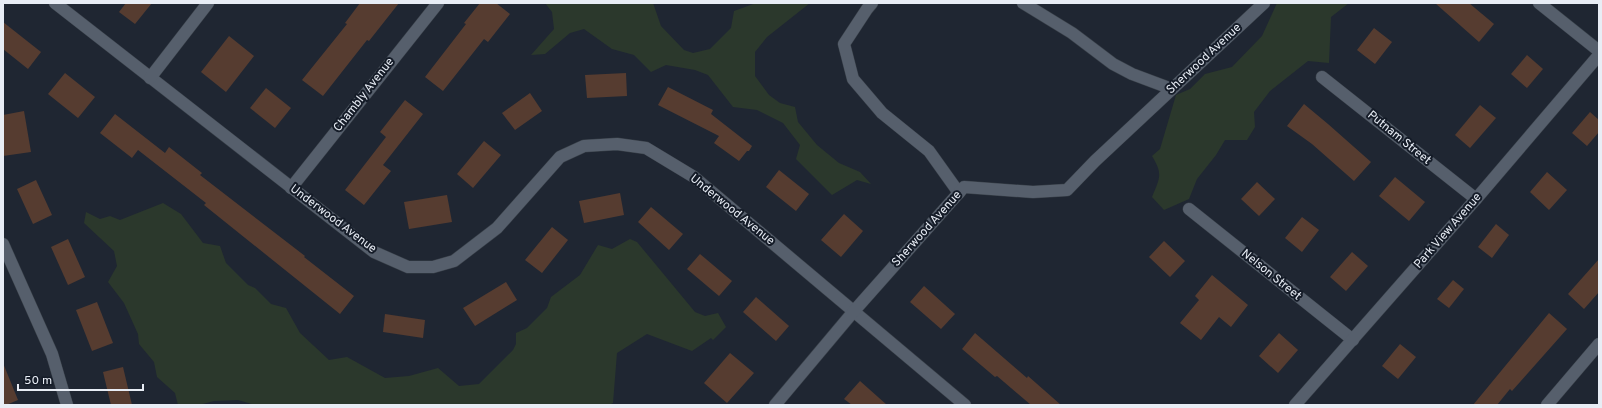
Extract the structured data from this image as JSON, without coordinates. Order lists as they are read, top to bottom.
{
  "streets": {
    "street": [
      "Sherwood Avenue",
      "Chambly Avenue",
      "Putnam Street",
      "Underwood Avenue",
      "Park View Avenue",
      "Nelson Street"
    ]
  },
  "crossings": [
    ["Sherwood Avenue", "Underwood Avenue"],
    ["Chambly Avenue", "Underwood Avenue"],
    ["Putnam Street", "Park View Avenue"],
    ["Park View Avenue", "Nelson Street"]
  ],
  "scale_bar": "50 m"
}
